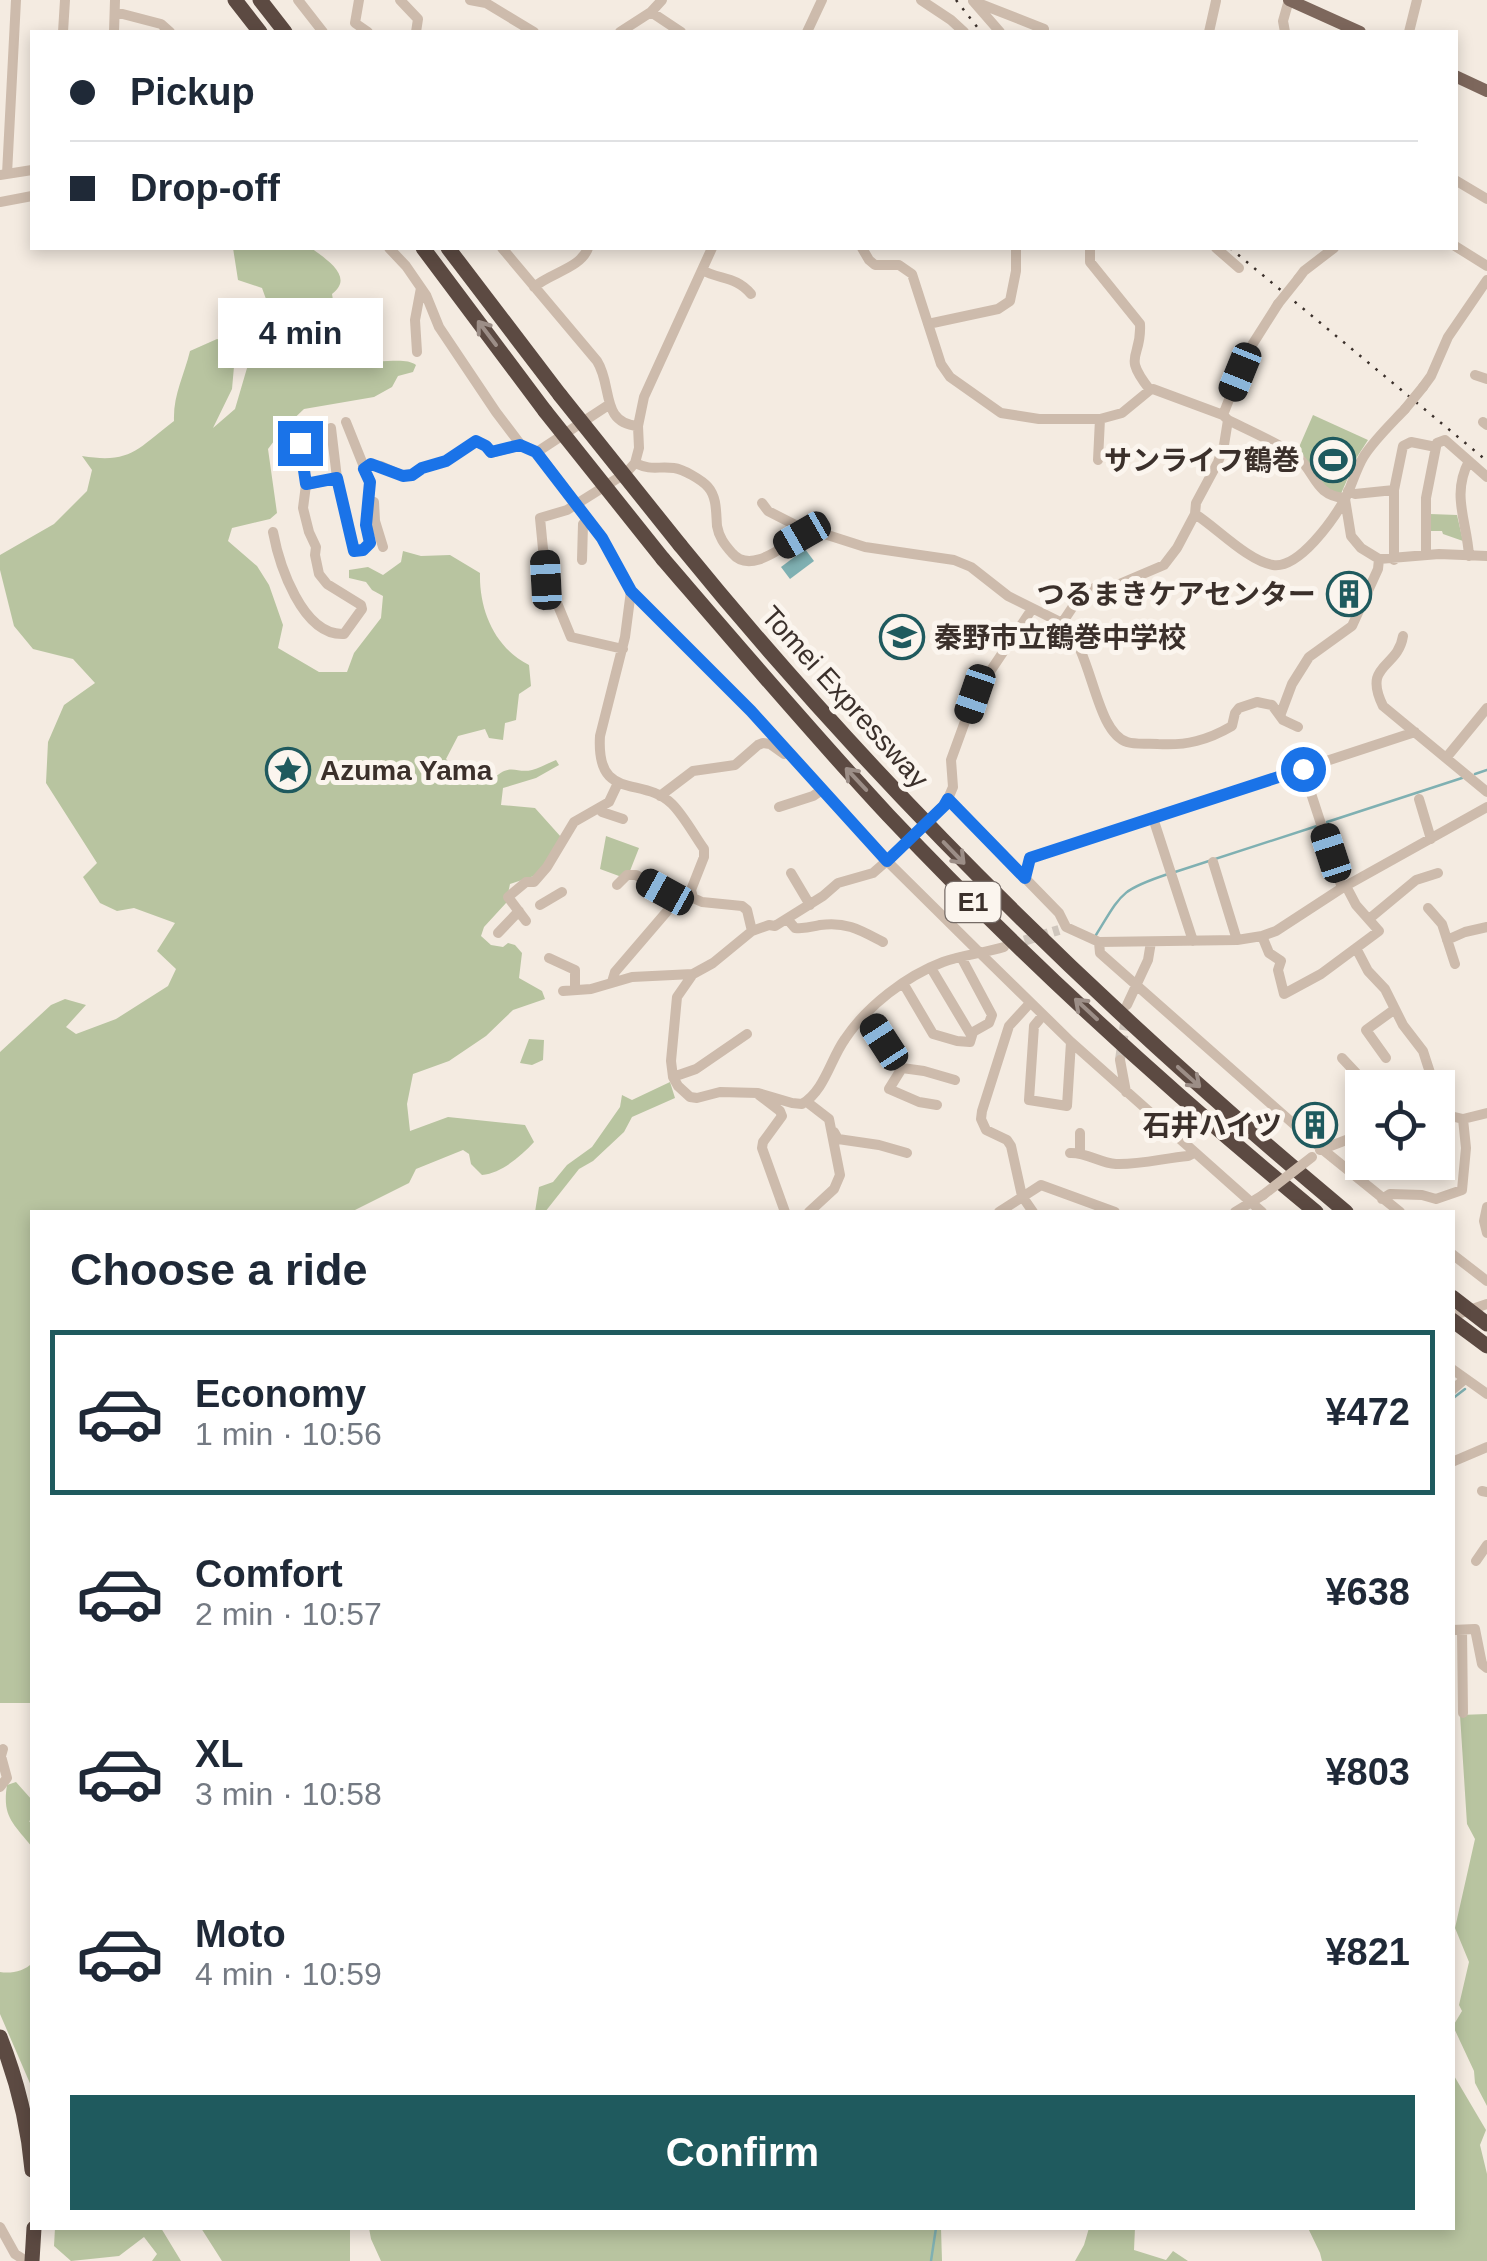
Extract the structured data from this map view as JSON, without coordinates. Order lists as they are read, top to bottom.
{
  "streets": {
    "highway": ["Tomei Expressway", "E1"]
  },
  "places": {
    "sports": ["サンライフ鶴巻"],
    "building": ["つるまきケアセンター", "石井ハイツ"],
    "school or university": ["秦野市立鶴巻中学校"],
    "place": ["Azuma Yama"]
  },
  "page": {
    "banner": ["Pickup", "Drop-off"],
    "bubble": "4 min",
    "heading": "Choose a ride",
    "list": [
      {
        "name": "Economy",
        "note": "1 min · 10:56",
        "value": "¥472"
      },
      {
        "name": "Comfort",
        "note": "2 min · 10:57",
        "value": "¥638"
      },
      {
        "name": "XL",
        "note": "3 min · 10:58",
        "value": "¥803"
      },
      {
        "name": "Moto",
        "note": "4 min · 10:59",
        "value": "¥821"
      }
    ],
    "buttons": "Confirm"
  }
}
